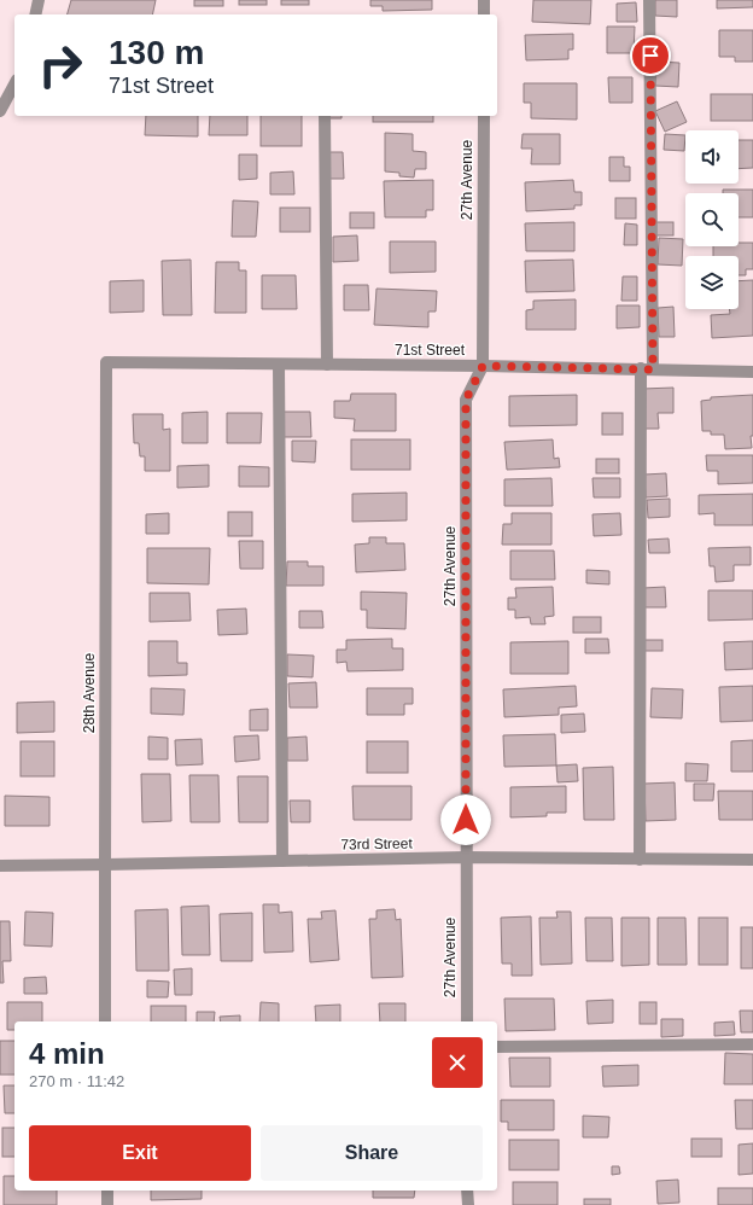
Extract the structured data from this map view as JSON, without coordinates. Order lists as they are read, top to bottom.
{
  "streets": {
    "street": [
      "27th Avenue",
      "71st Street",
      "28th Avenue",
      "73rd Street"
    ]
  },
  "crossings": [
    ["27th Avenue", "71st Street"],
    ["27th Avenue", "73rd Street"],
    ["71st Street", "28th Avenue"],
    ["28th Avenue", "73rd Street"]
  ],
  "page": {
    "turn": ["130 m", "71st Street"],
    "heading": ["4 min", "270 m · 11:42"],
    "buttons": ["Exit", "Share"]
  }
}
